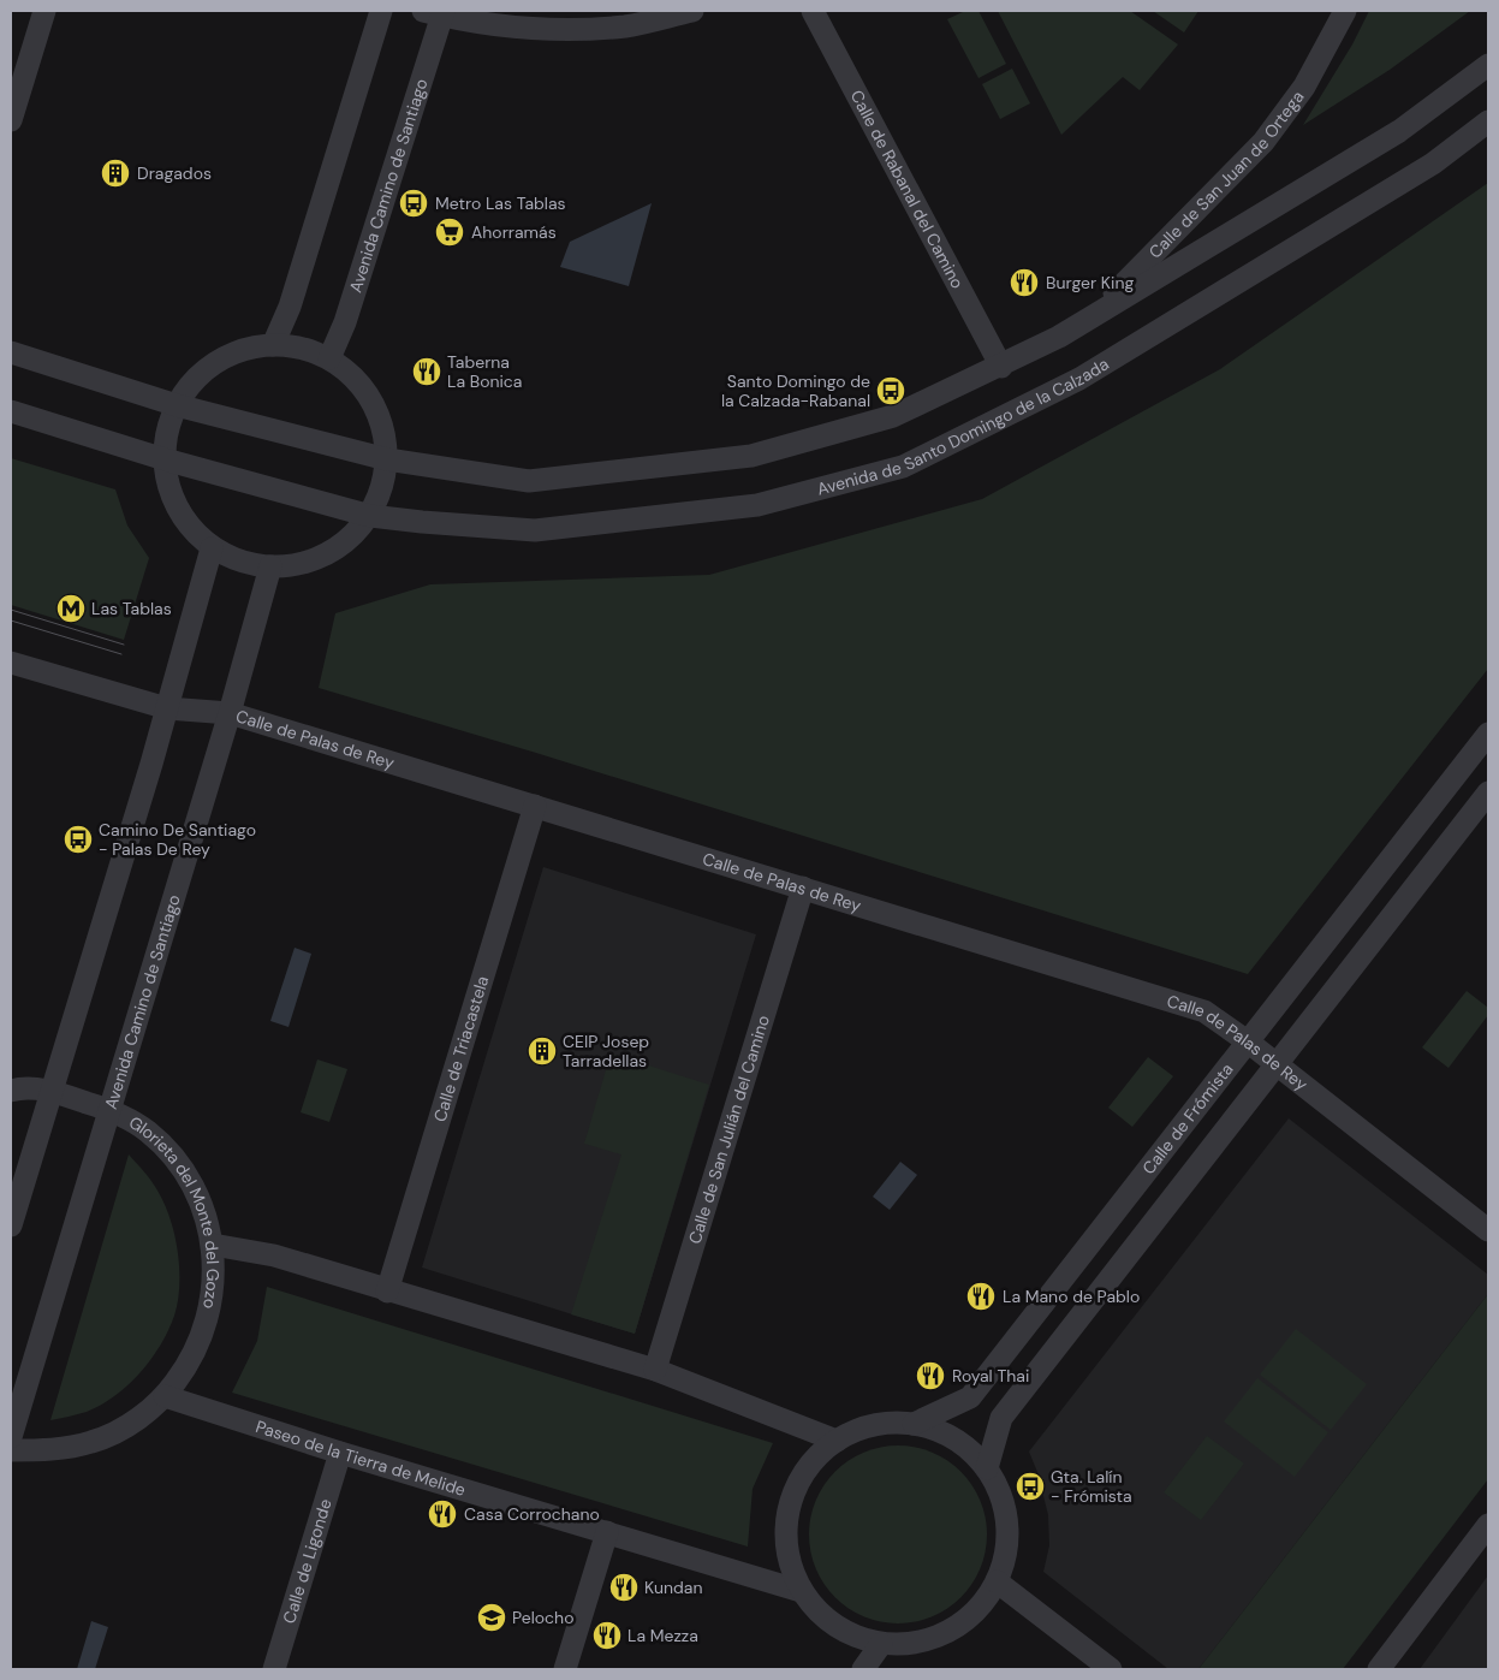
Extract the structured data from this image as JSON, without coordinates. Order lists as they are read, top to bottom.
{
  "streets": {
    "street": [
      "Calle de San Juan de Ortega",
      "Avenida Camino de Santiago",
      "Calle de Rabanal del Camino",
      "Avenida de Santo Domingo de la Calzada",
      "Calle de Palas de Rey",
      "Calle de Triacastela",
      "Calle de Frómista",
      "Calle de San Julián del Camino",
      "Glorieta del Monte del Gozo",
      "Paseo de la Tierra de Melide",
      "Calle de Ligonde"
    ]
  },
  "crossings": [
    ["Avenida Camino de Santiago", "Calle de Palas de Rey"],
    ["Avenida Camino de Santiago", "Glorieta del Monte del Gozo"],
    ["Calle de Palas de Rey", "Calle de Triacastela"],
    ["Calle de Palas de Rey", "Calle de Frómista"],
    ["Calle de Palas de Rey", "Calle de San Julián del Camino"],
    ["Glorieta del Monte del Gozo", "Paseo de la Tierra de Melide"],
    ["Paseo de la Tierra de Melide", "Calle de Ligonde"]
  ],
  "places": {
    "building": ["Dragados", "CEIP Josep Tarradellas"],
    "bus stop": [
      "Metro Las Tablas",
      "Santo Domingo de la Calzada-Rabanal",
      "Camino De Santiago - Palas De Rey",
      "Gta. Lalín - Frómista"
    ],
    "supermarket": ["Ahorramás"],
    "restaurant": [
      "Burger King",
      "Taberna La Bonica",
      "La Mano de Pablo",
      "Royal Thai",
      "Casa Corrochano",
      "Kundan",
      "La Mezza"
    ],
    "metro station": ["Las Tablas"],
    "school or university": ["Pelocho"]
  }
}
